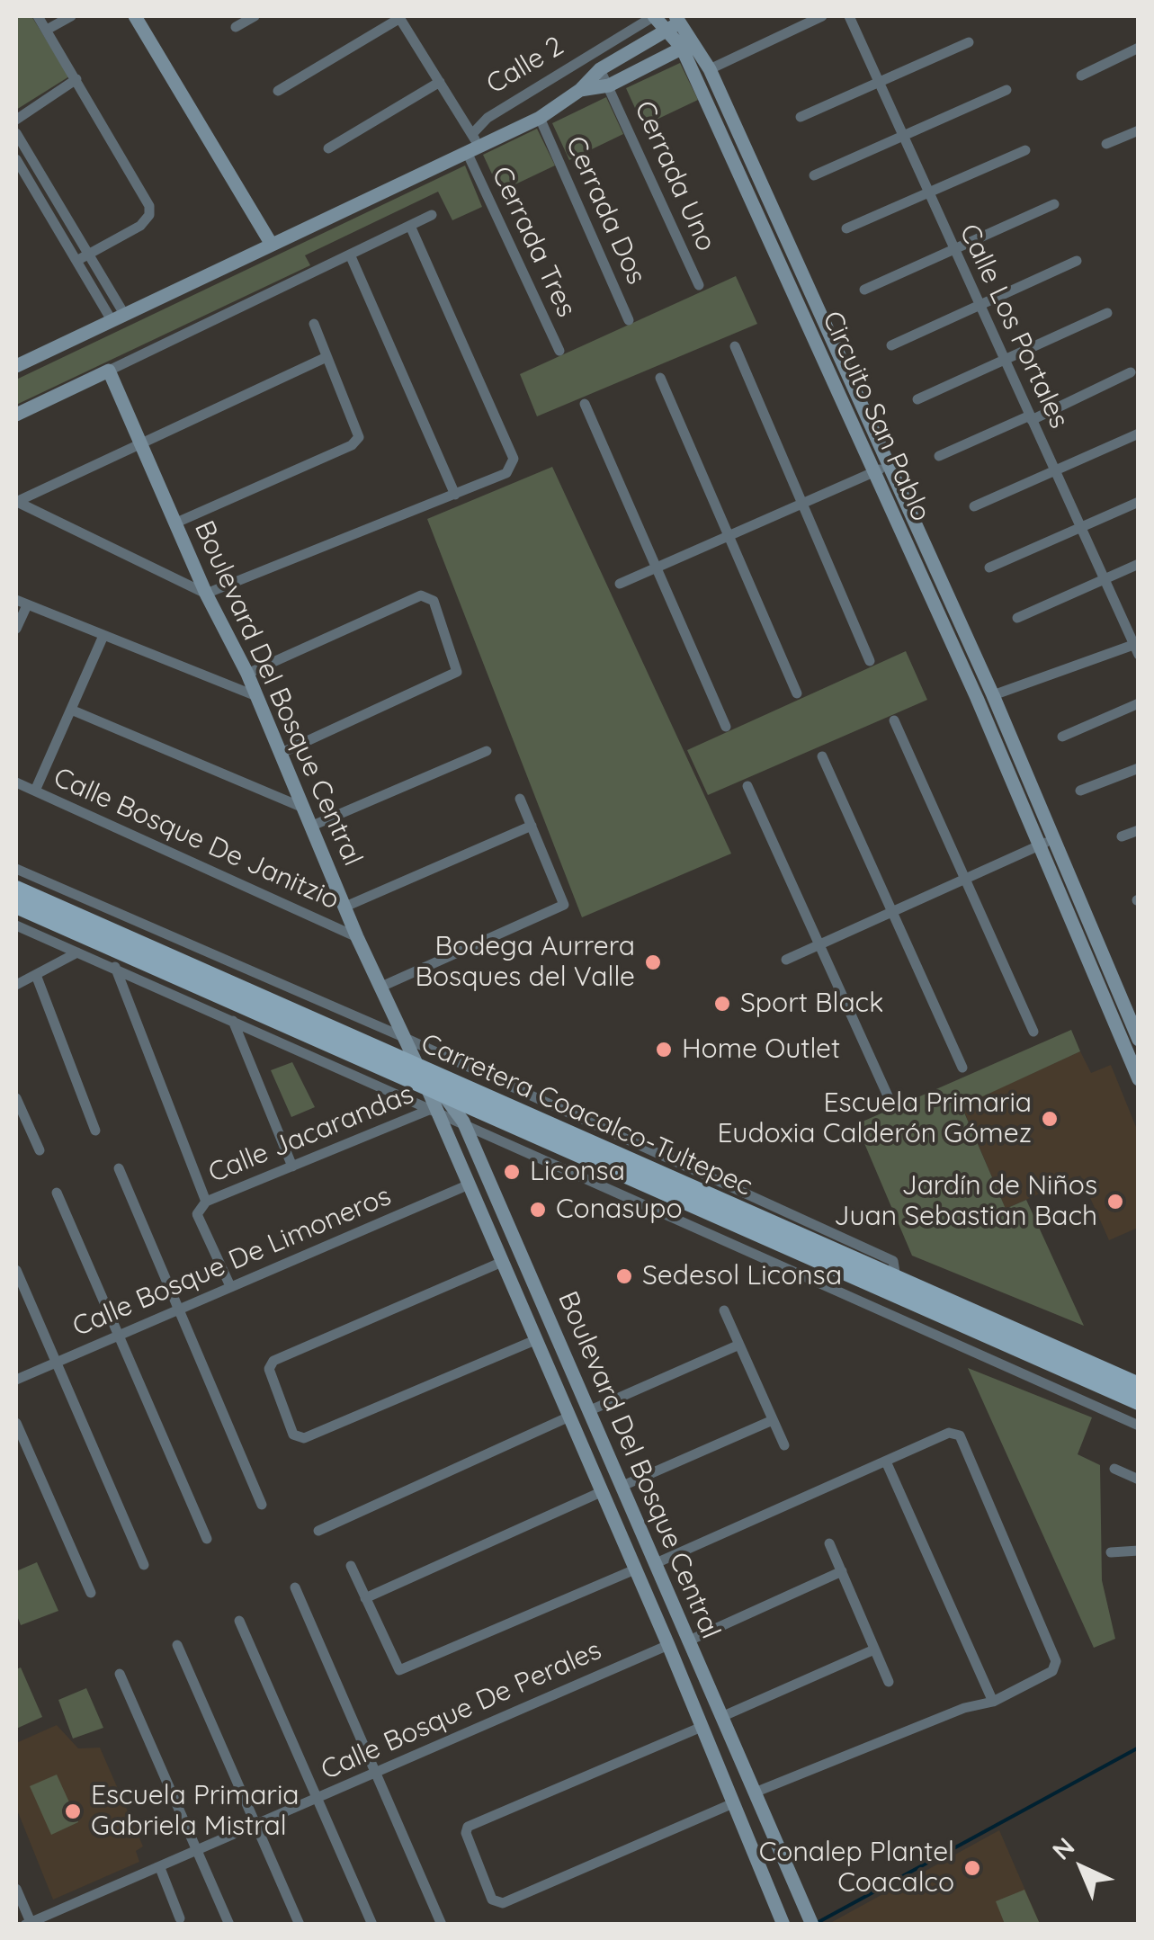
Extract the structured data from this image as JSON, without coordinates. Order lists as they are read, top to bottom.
{
  "streets": {
    "main road": ["Carretera Coacalco-Tultepec"],
    "street": [
      "Calle 2",
      "Cerrada Uno",
      "Cerrada Dos",
      "Cerrada Tres",
      "Calle Los Portales",
      "Circuito San Pablo",
      "Boulevard Del Bosque Central",
      "Calle Bosque De Janitzio",
      "Calle Jacarandas",
      "Calle Bosque De Limoneros",
      "Calle Bosque De Perales"
    ]
  },
  "crossings": [
    ["Calle 2", "Cerrada Tres"],
    ["Calle 2", "Circuito San Pablo"],
    ["Boulevard Del Bosque Central", "Calle Bosque De Janitzio"],
    ["Boulevard Del Bosque Central", "Carretera Coacalco-Tultepec"],
    ["Boulevard Del Bosque Central", "Calle Jacarandas"],
    ["Boulevard Del Bosque Central", "Calle Bosque De Limoneros"],
    ["Boulevard Del Bosque Central", "Calle Bosque De Perales"],
    ["Carretera Coacalco-Tultepec", "Calle Jacarandas"]
  ],
  "places": [
    "Bodega Aurrera Bosques del Valle",
    "Sport Black",
    "Home Outlet",
    "Escuela Primaria Eudoxia Calderón Gómez",
    "Liconsa",
    "Jardín de Niños Juan Sebastian Bach",
    "Conasupo",
    "Sedesol Liconsa",
    "Escuela Primaria Gabriela Mistral",
    "Conalep Plantel Coacalco"
  ],
  "north": "top left"
}
